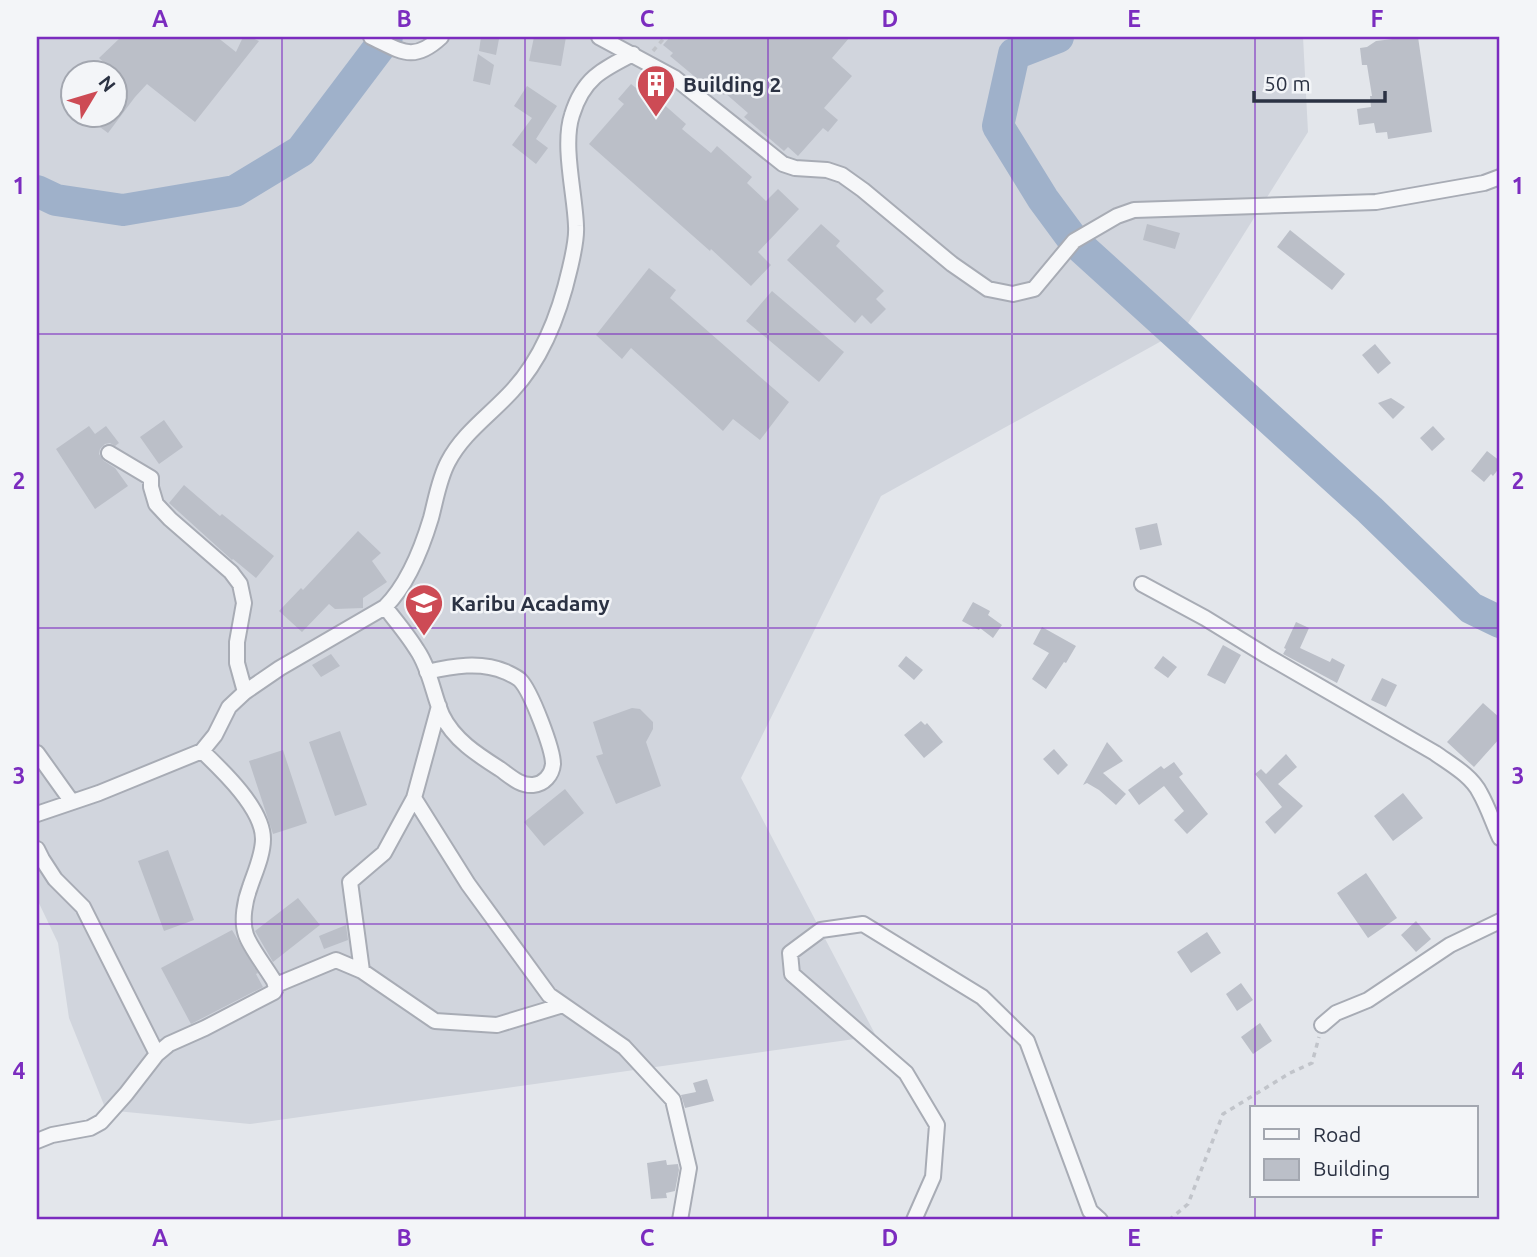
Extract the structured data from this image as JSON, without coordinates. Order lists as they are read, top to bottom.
{
  "places": {
    "building": ["Building 2"],
    "school or university": ["Karibu Acadamy"]
  },
  "legend": ["Road", "Building"],
  "scale_bar": "50 m",
  "north": "top right",
  "grid": {
    "columns": [
      "A",
      "B",
      "C",
      "D",
      "E",
      "F"
    ],
    "rows": [
      "1",
      "2",
      "3",
      "4"
    ]
  }
}
